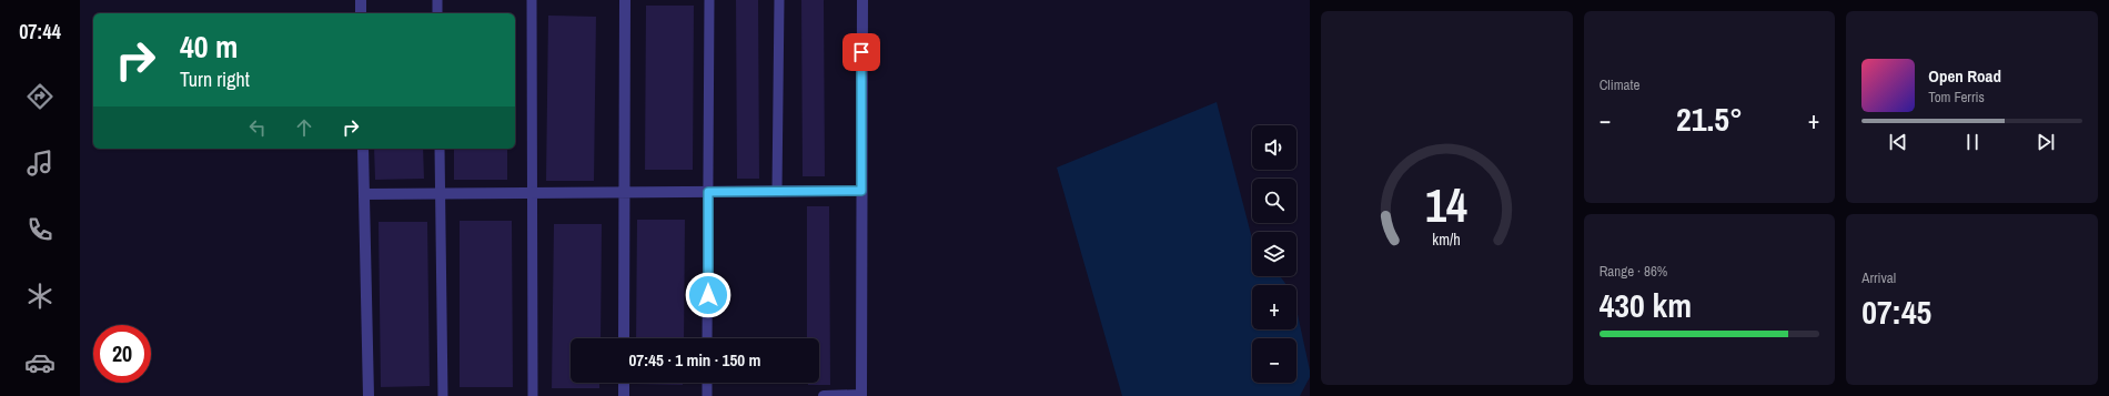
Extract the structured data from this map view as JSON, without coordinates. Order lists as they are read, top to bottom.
{
  "page": {
    "tabs": "07:44",
    "tile": [
      "Climate",
      ["Range · 86%", "430 km"],
      ["Arrival", "07:45"]
    ],
    "turn": ["40 m", "Turn right"],
    "song": ["Open Road", "Tom Ferris"],
    "heat": ["−", "21.5°", "+"],
    "map_buttons": ["+", "−"],
    "limit": "20",
    "trip": "07:45 · 1 min · 150 m",
    "gauge": ["14", "km/h"]
  }
}
